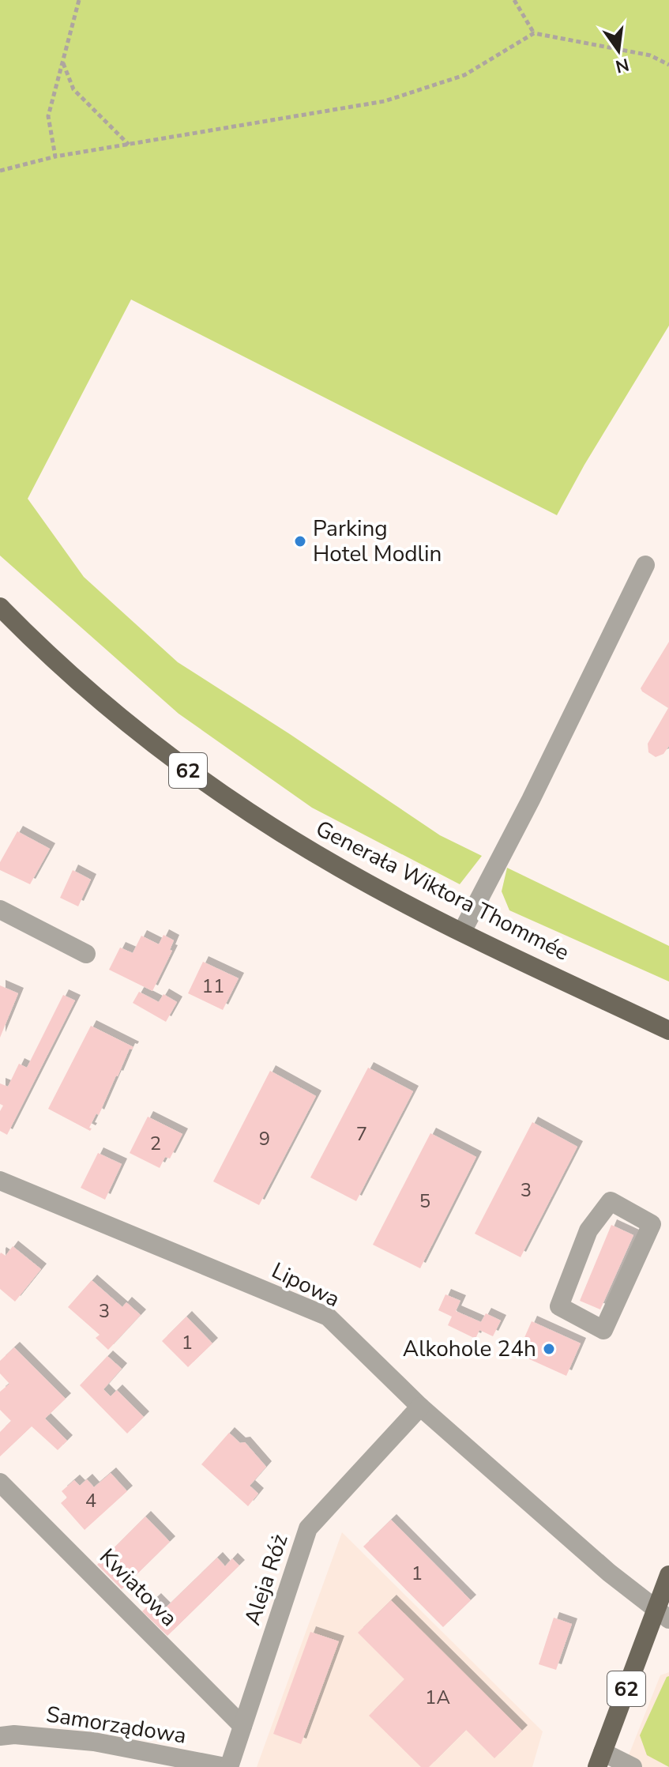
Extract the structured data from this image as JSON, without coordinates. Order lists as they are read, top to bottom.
{
  "streets": {
    "main road": ["62", "Generała Wiktora Thommée"],
    "street": [
      "Lipowa",
      "Aleja Róż",
      "Kwiatowa",
      "Samorządowa"
    ]
  },
  "crossings": [
    ["62", "Lipowa"],
    ["Lipowa", "Aleja Róż"],
    ["Aleja Róż", "Kwiatowa"],
    ["Aleja Róż", "Samorządowa"]
  ],
  "places": ["Parking Hotel Modlin", "Alkohole 24h"],
  "house_numbers": [
    "11",
    "7",
    "9",
    "2",
    "3",
    "5",
    "3",
    "1",
    "4",
    "1",
    "1A"
  ],
  "north": "bottom"
}
